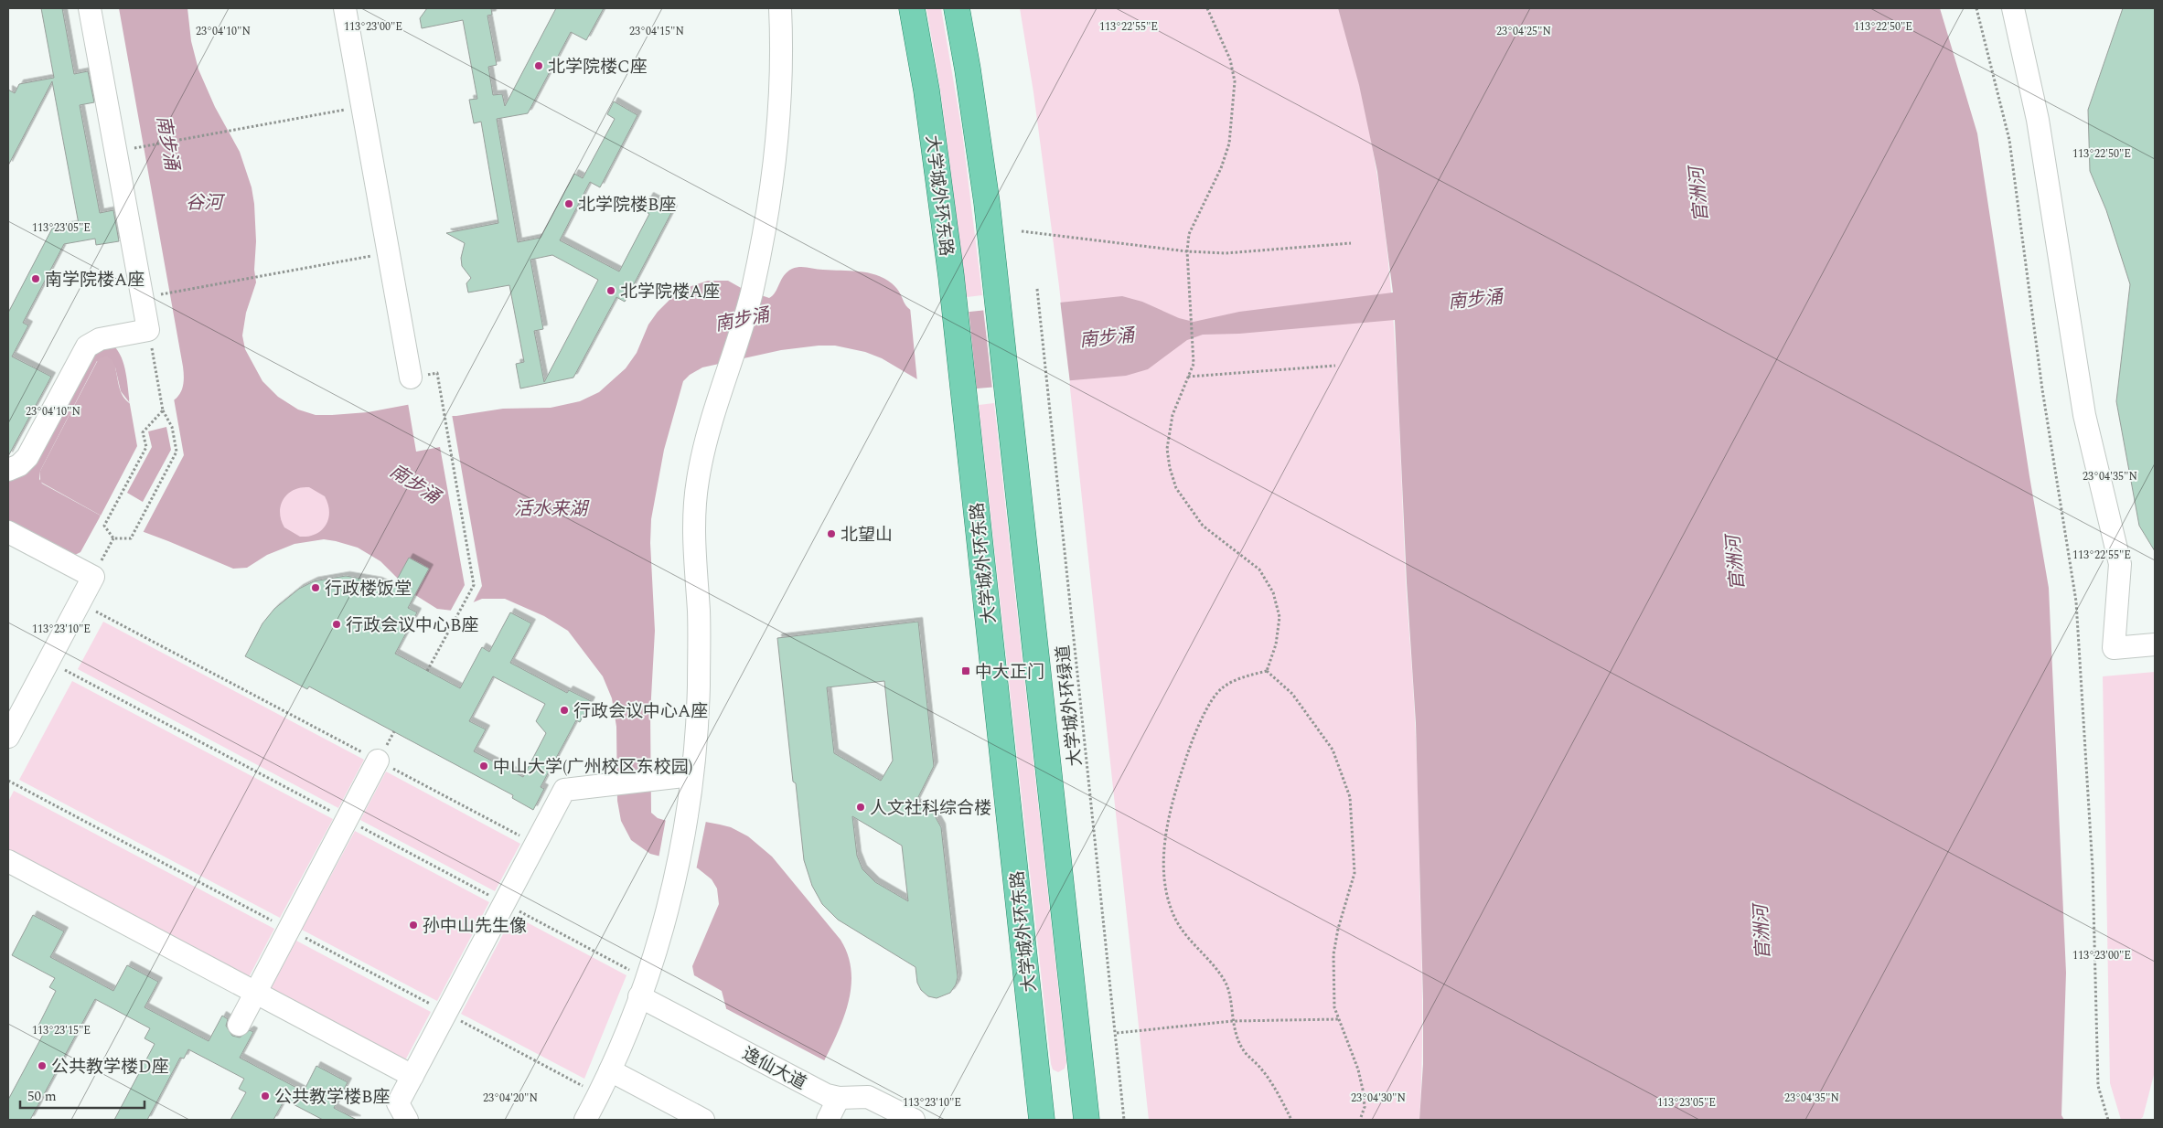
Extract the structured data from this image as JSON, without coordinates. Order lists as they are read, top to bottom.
{
  "streets": {
    "main road": ["大学城外环东路"],
    "lane": ["逸仙大道"],
    "path": ["大学城外环绿道"]
  },
  "water": [
    "南步涌",
    "官洲河",
    "谷河",
    "活水来湖"
  ],
  "places": {
    "other": [
      "北学院楼C座",
      "北学院楼B座",
      "南学院楼A座",
      "北学院楼A座",
      "北望山",
      "行政楼饭堂",
      "行政会议中心B座",
      "行政会议中心A座",
      "中山大学(广州校区东校园)",
      "人文社科综合楼",
      "孙中山先生像",
      "公共教学楼D座",
      "公共教学楼B座"
    ],
    "transit": ["中大正门"]
  },
  "scale_bar": "50 m",
  "coordinates": [
    "113°23'00\"E",
    "113°22'55\"E",
    "113°22'50\"E",
    "23°04'10\"N",
    "23°04'15\"N",
    "23°04'25\"N",
    "113°23'05\"E",
    "23°04'35\"N",
    "113°23'10\"E",
    "113°23'15\"E",
    "23°04'20\"N",
    "23°04'30\"N"
  ]
}
